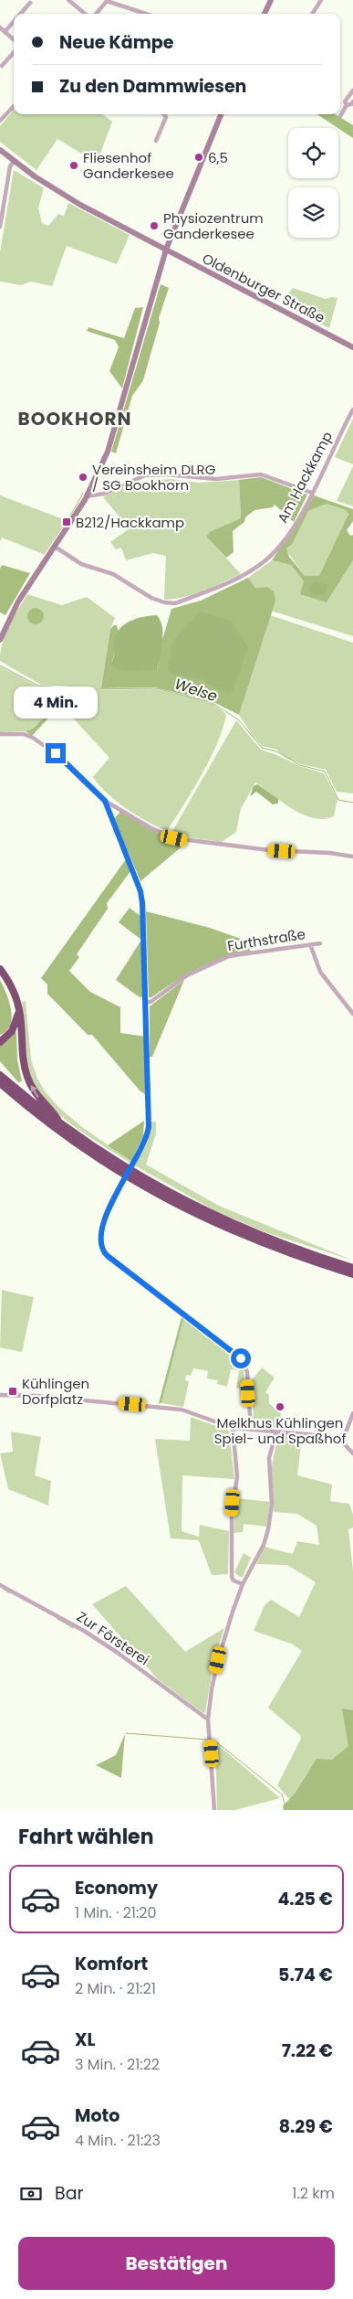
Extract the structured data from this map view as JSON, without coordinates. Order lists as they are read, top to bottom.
{
  "streets": {
    "main road": ["Oldenburger Straße"],
    "street": ["Am Hackkamp", "Furthstraße", "Zur Försterei"]
  },
  "districts": ["BOOKHORN"],
  "water": ["Welse"],
  "places": {
    "other": [
      "6,5",
      "Fliesenhof Ganderkesee",
      "Physiozentrum Ganderkesee",
      "Vereinsheim DLRG / SG Bookhorn",
      "Melkhus Kühlingen Spiel- und Spaßhof"
    ],
    "transit": ["B212/Hackkamp", "Kühlingen Dorfplatz"]
  },
  "page": {
    "banner": ["Neue Kämpe", "Zu den Dammwiesen"],
    "bubble": "4 Min.",
    "heading": "Fahrt wählen",
    "list": [
      {
        "name": "Economy",
        "note": "1 Min. · 21:20",
        "value": "4.25 €"
      },
      {
        "name": "Komfort",
        "note": "2 Min. · 21:21",
        "value": "5.74 €"
      },
      {
        "name": "XL",
        "note": "3 Min. · 21:22",
        "value": "7.22 €"
      },
      {
        "name": "Moto",
        "note": "4 Min. · 21:23",
        "value": "8.29 €"
      }
    ],
    "pay": ["Bar", "1.2 km"],
    "buttons": "Bestätigen"
  }
}
